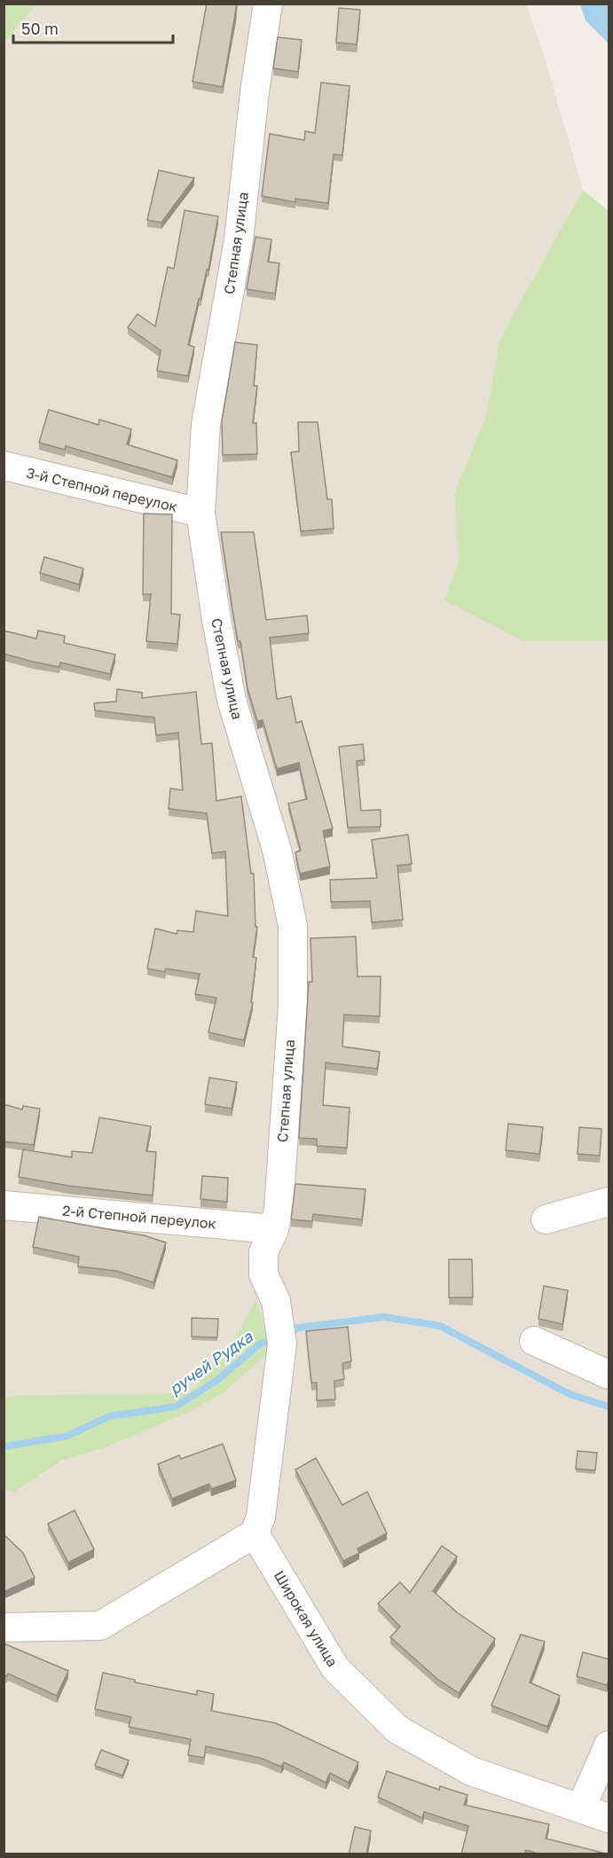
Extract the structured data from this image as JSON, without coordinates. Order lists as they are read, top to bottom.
{
  "streets": {
    "street": [
      "Степная улица",
      "3-й Степной переулок",
      "2-й Степной переулок",
      "Широкая улица"
    ]
  },
  "crossings": [
    ["Степная улица", "3-й Степной переулок"],
    ["Степная улица", "2-й Степной переулок"],
    ["Степная улица", "Широкая улица"]
  ],
  "water": ["ручей Рудка"],
  "scale_bar": "50 m"
}
